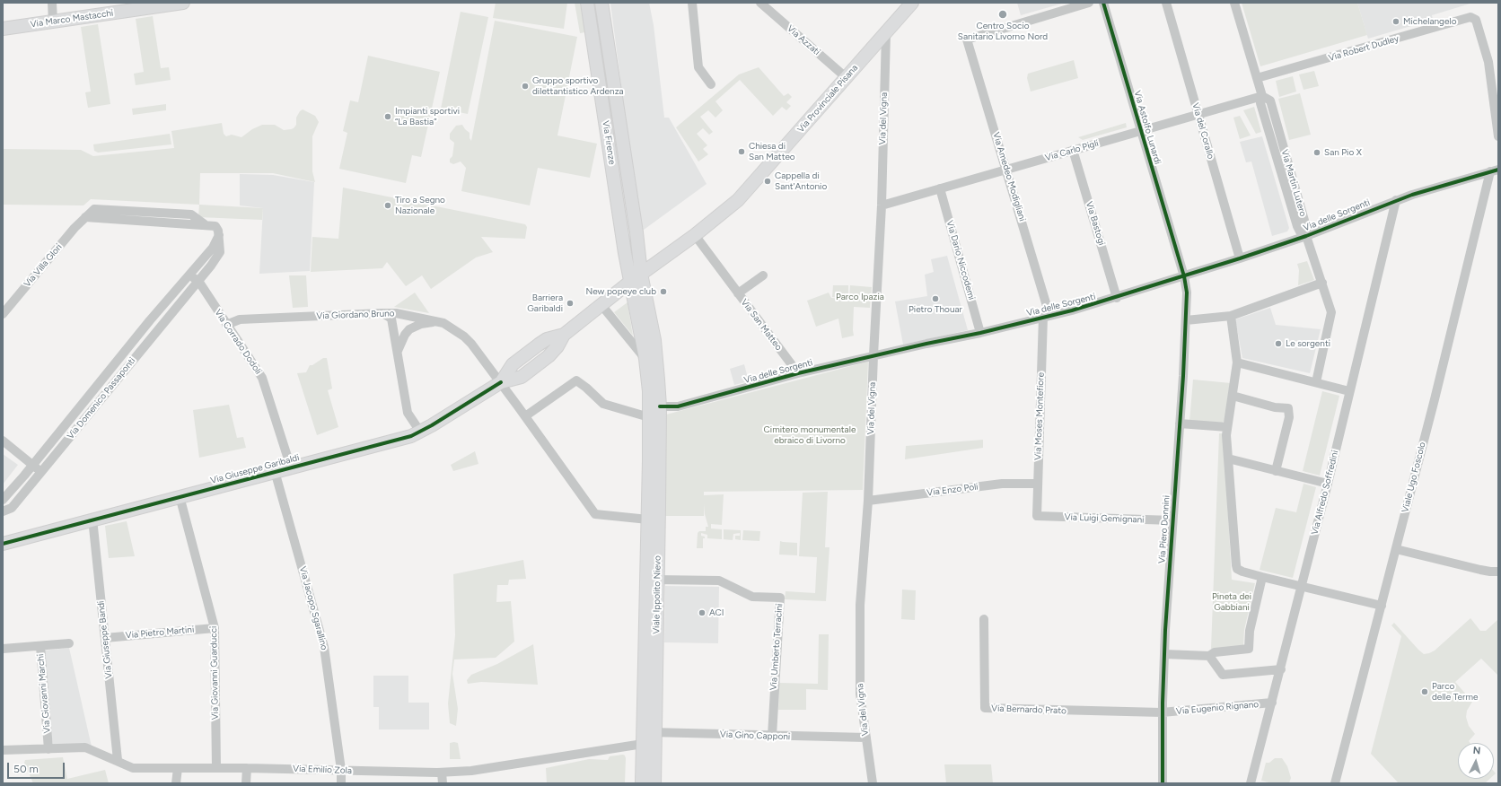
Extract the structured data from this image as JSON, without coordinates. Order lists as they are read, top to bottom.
{
  "streets": {
    "main road": [
      "Via Marco Mastacchi",
      "Via Provinciale Pisana",
      "Via Firenze",
      "Via Giuseppe Garibaldi",
      "Viale Ippolito Nievo"
    ],
    "street": [
      "Via Azzati",
      "Via Robert Dudley",
      "Via del Vigna",
      "Via Astolfo Lunardi",
      "Via del Corallo",
      "Via Carlo Pigli",
      "Via Amedeo Modigliani",
      "Via Martin Lutero",
      "Via delle Sorgenti",
      "Via Bastogi",
      "Via Dario Niccodemi",
      "Via Villa Glori",
      "Via Giordano Bruno",
      "Via San Matteo",
      "Via Corrado Dodoli",
      "Via Domenico Passaponti",
      "Via Moses Montefiore",
      "Viale Ugo Foscolo",
      "Via Enzo Poli",
      "Via Alfredo Soffredini",
      "Via Luigi Gemignani",
      "Via Piero Donnini",
      "Via Jacopo Sgarallino",
      "Via Pietro Martini",
      "Via Giuseppe Bandi",
      "Via Umberto Terracini",
      "Via Giovanni Guarducci",
      "Via Giovanni Marchi",
      "Via Eugenio Rignano",
      "Via Bernardo Prato",
      "Via Gino Capponi",
      "Via Emilio Zola"
    ]
  },
  "crossings": [
    ["Via Azzati", "Via Provinciale Pisana"],
    ["Via Robert Dudley", "Via Martin Lutero"],
    ["Via Provinciale Pisana", "Via del Vigna"],
    ["Via Provinciale Pisana", "Via Firenze"],
    ["Via Provinciale Pisana", "Via Giordano Bruno"],
    ["Via Provinciale Pisana", "Via San Matteo"],
    ["Via Provinciale Pisana", "Via Giuseppe Garibaldi"],
    ["Via del Vigna", "Via Carlo Pigli"],
    ["Via del Vigna", "Via delle Sorgenti"],
    ["Via del Vigna", "Via Enzo Poli"],
    ["Via del Vigna", "Via Gino Capponi"],
    ["Via Astolfo Lunardi", "Via Carlo Pigli"],
    ["Via Astolfo Lunardi", "Via delle Sorgenti"],
    ["Via Astolfo Lunardi", "Via Piero Donnini"],
    ["Via del Corallo", "Via Carlo Pigli"],
    ["Via del Corallo", "Via delle Sorgenti"],
    ["Via Firenze", "Via delle Sorgenti"],
    ["Via Firenze", "Viale Ippolito Nievo"],
    ["Via Carlo Pigli", "Via Amedeo Modigliani"],
    ["Via Carlo Pigli", "Via Martin Lutero"],
    ["Via Carlo Pigli", "Via Bastogi"],
    ["Via Carlo Pigli", "Via Dario Niccodemi"],
    ["Via Amedeo Modigliani", "Via delle Sorgenti"],
    ["Via Amedeo Modigliani", "Via Moses Montefiore"],
    ["Via Martin Lutero", "Via delle Sorgenti"],
    ["Via delle Sorgenti", "Via Bastogi"],
    ["Via delle Sorgenti", "Via Dario Niccodemi"],
    ["Via delle Sorgenti", "Via San Matteo"],
    ["Via delle Sorgenti", "Via Moses Montefiore"],
    ["Via delle Sorgenti", "Viale Ugo Foscolo"],
    ["Via delle Sorgenti", "Via Alfredo Soffredini"],
    ["Via delle Sorgenti", "Via Piero Donnini"],
    ["Via delle Sorgenti", "Viale Ippolito Nievo"],
    ["Via Giordano Bruno", "Via Corrado Dodoli"],
    ["Via Giordano Bruno", "Via Giuseppe Garibaldi"],
    ["Via Giordano Bruno", "Viale Ippolito Nievo"],
    ["Via Corrado Dodoli", "Via Domenico Passaponti"],
    ["Via Corrado Dodoli", "Via Giuseppe Garibaldi"],
    ["Via Moses Montefiore", "Via Enzo Poli"],
    ["Via Moses Montefiore", "Via Luigi Gemignani"],
    ["Via Giuseppe Garibaldi", "Via Jacopo Sgarallino"],
    ["Via Giuseppe Garibaldi", "Via Giuseppe Bandi"],
    ["Via Giuseppe Garibaldi", "Via Giovanni Guarducci"],
    ["Via Alfredo Soffredini", "Via Eugenio Rignano"],
    ["Via Luigi Gemignani", "Via Piero Donnini"],
    ["Via Piero Donnini", "Via Eugenio Rignano"],
    ["Via Piero Donnini", "Via Bernardo Prato"],
    ["Viale Ippolito Nievo", "Via Umberto Terracini"],
    ["Viale Ippolito Nievo", "Via Gino Capponi"],
    ["Viale Ippolito Nievo", "Via Emilio Zola"],
    ["Via Jacopo Sgarallino", "Via Emilio Zola"],
    ["Via Pietro Martini", "Via Giuseppe Bandi"],
    ["Via Pietro Martini", "Via Giovanni Guarducci"],
    ["Via Giuseppe Bandi", "Via Emilio Zola"],
    ["Via Umberto Terracini", "Via Gino Capponi"],
    ["Via Giovanni Guarducci", "Via Emilio Zola"],
    ["Via Giovanni Marchi", "Via Emilio Zola"],
    ["Via Eugenio Rignano", "Via Bernardo Prato"],
    ["Via Gino Capponi", "Via Emilio Zola"]
  ],
  "parks": ["Parco Ipazia", "Cimitero monumentale ebraico di Livorno", "Pineta dei Gabbiani"],
  "places": [
    "Centro Socio Sanitario Livorno Nord",
    "Michelangelo",
    "Gruppo sportivo dilettantistico Ardenza",
    "Impianti sportivi “La Bastia”",
    "Chiesa di San Matteo",
    "San Pio X",
    "Cappella di Sant'Antonio",
    "Tiro a Segno Nazionale",
    "New popeye club",
    "Pietro Thouar",
    "Barriera Garibaldi",
    "Le sorgenti",
    "ACI",
    "Parco delle Terme"
  ],
  "scale_bar": "50 m",
  "north": "top"
}
